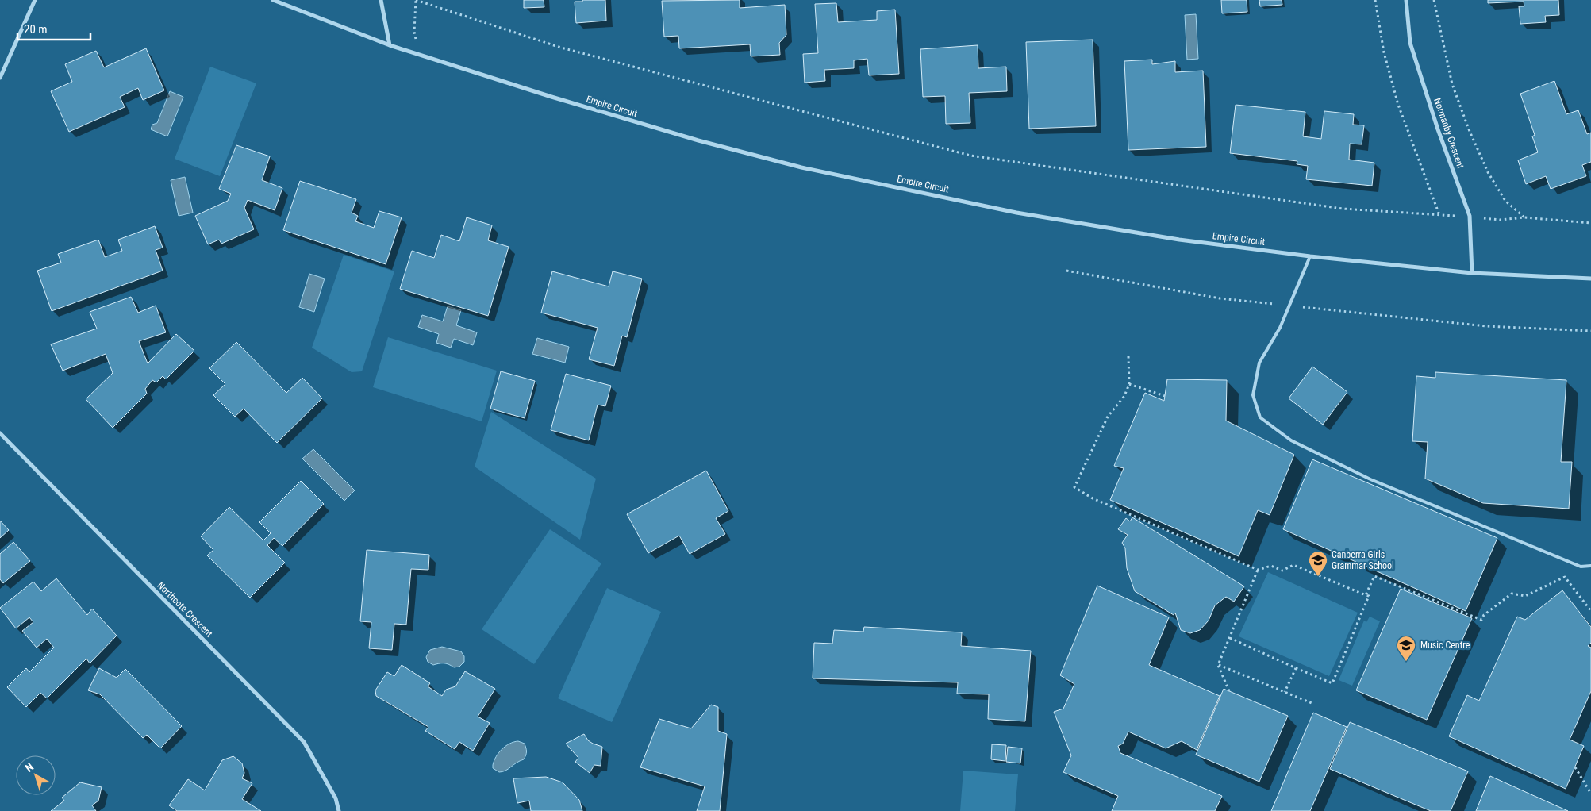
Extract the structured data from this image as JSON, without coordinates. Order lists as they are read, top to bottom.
{
  "streets": {
    "street": ["Empire Circuit", "Normanby Crescent", "Northcote Crescent"]
  },
  "crossings": [
    ["Empire Circuit", "Normanby Crescent"]
  ],
  "places": {
    "school or university": ["Canberra Girls Grammar School", "Music Centre"]
  },
  "scale_bar": "20 m",
  "north": "top left"
}
